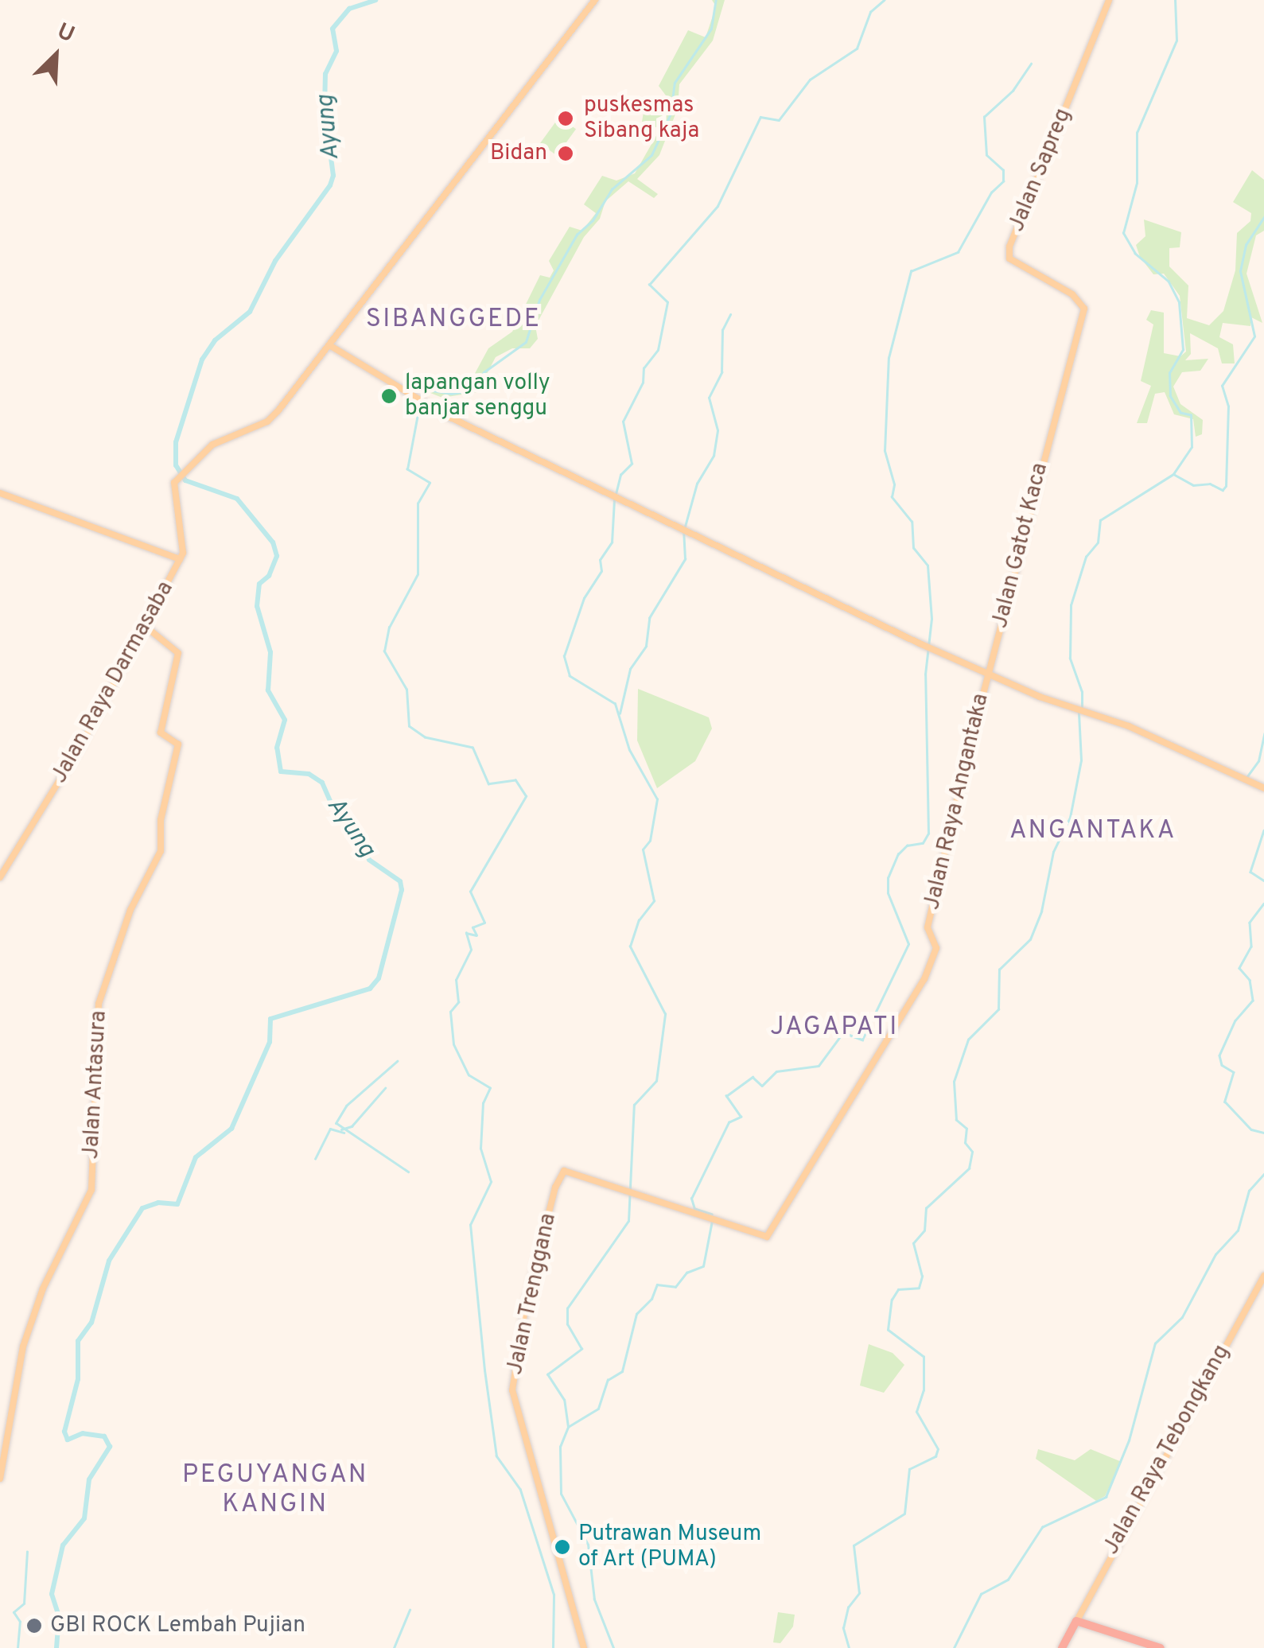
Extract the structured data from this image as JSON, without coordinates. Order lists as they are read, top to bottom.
{
  "streets": {
    "main road": [
      "Jalan Sapreg",
      "Jalan Gatot Kaca",
      "Jalan Raya Darmasaba",
      "Jalan Raya Angantaka",
      "Jalan Antasura",
      "Jalan Trenggana",
      "Jalan Raya Tebongkang"
    ]
  },
  "crossings": [
    ["Jalan Sapreg", "Jalan Gatot Kaca"],
    ["Jalan Gatot Kaca", "Jalan Raya Angantaka"],
    ["Jalan Raya Darmasaba", "Jalan Antasura"],
    ["Jalan Raya Angantaka", "Jalan Trenggana"]
  ],
  "districts": [
    "SIBANGGEDE",
    "ANGANTAKA",
    "JAGAPATI",
    "PEGUYANGAN KANGIN"
  ],
  "water": ["Ayung"],
  "places": [
    "puskesmas Sibang kaja",
    "Bidan",
    "lapangan volly banjar senggu",
    "Putrawan Museum of Art (PUMA)",
    "GBI ROCK Lembah Pujian"
  ],
  "north": "top right"
}
